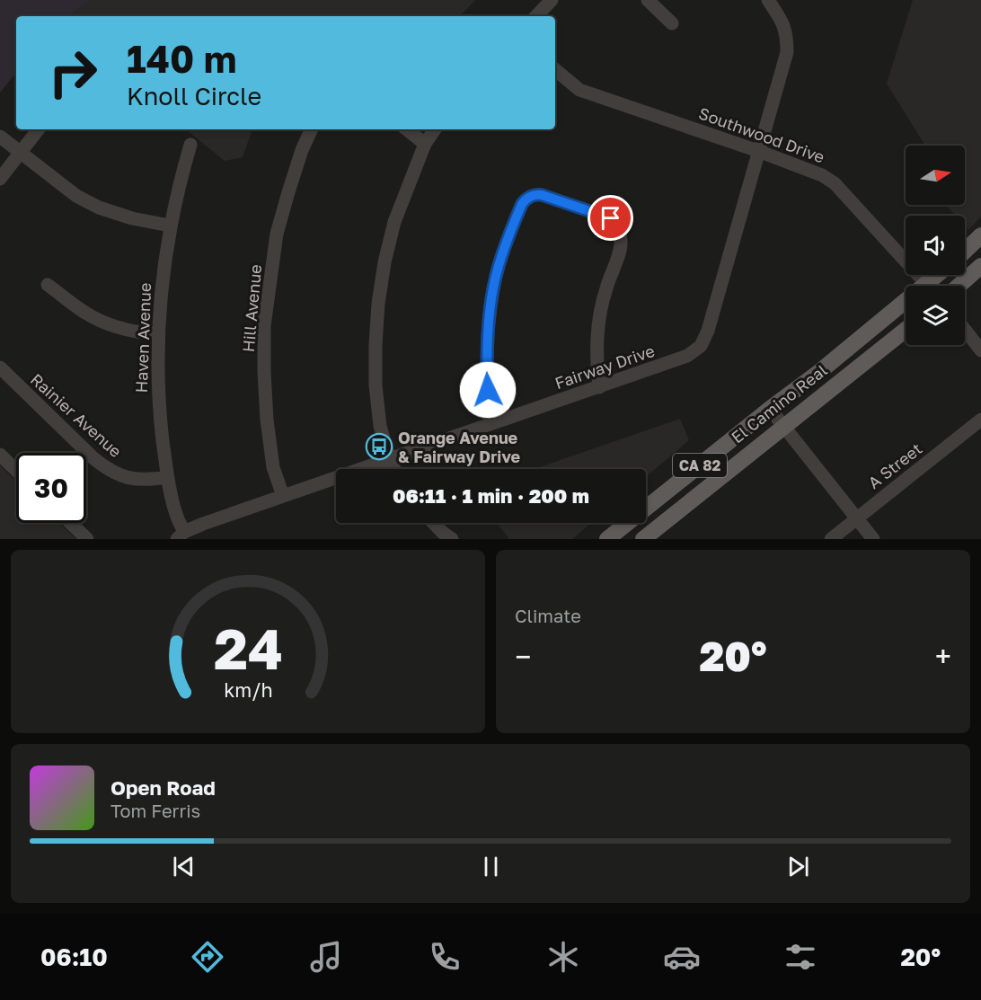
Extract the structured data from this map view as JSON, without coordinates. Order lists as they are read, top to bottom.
{
  "streets": {
    "main road": ["El Camino Real", "CA 82"],
    "street": [
      "Southwood Drive",
      "Hill Avenue",
      "Haven Avenue",
      "Fairway Drive",
      "Rainier Avenue",
      "A Street"
    ]
  },
  "crossings": [
    ["Southwood Drive", "Fairway Drive"],
    ["Hill Avenue", "Fairway Drive"],
    ["Haven Avenue", "Fairway Drive"],
    ["Haven Avenue", "Rainier Avenue"]
  ],
  "places": {
    "bus stop": ["Orange Avenue & Fairway Drive"]
  },
  "north": "right",
  "page": {
    "turn": ["140 m", "Knoll Circle"],
    "limit": "30",
    "trip": "06:11 · 1 min · 200 m",
    "tile": "Climate",
    "heat": ["−", "20°", "+"],
    "song": ["Open Road", "Tom Ferris"],
    "tabs": ["06:10", "20°"],
    "gauge": ["24", "km/h"]
  }
}
